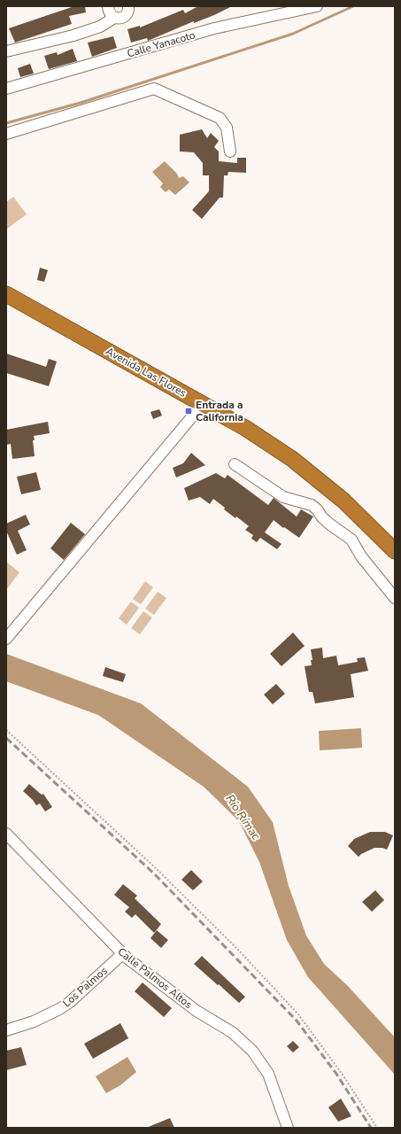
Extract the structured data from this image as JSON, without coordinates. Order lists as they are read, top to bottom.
{
  "streets": {
    "highway": ["Avenida Las Flores"],
    "street": ["Calle Yanacoto", "Calle Palmos Altos", "Los Palmos"]
  },
  "crossings": [
    ["Calle Palmos Altos", "Los Palmos"]
  ],
  "water": ["Río Rímac"],
  "places": {
    "transit": ["Entrada a California"]
  }
}
